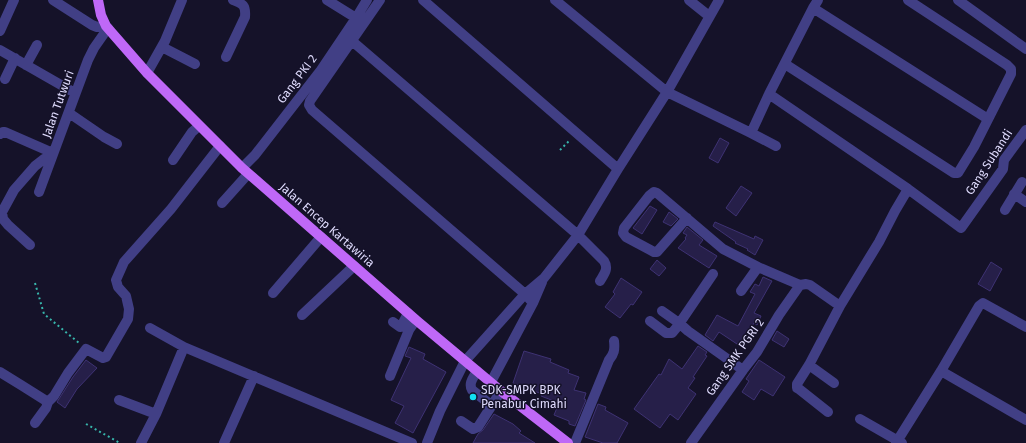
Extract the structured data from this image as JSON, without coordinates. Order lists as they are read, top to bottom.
{
  "streets": {
    "main road": ["Jalan Encep Kartawiria"],
    "street": [
      "Gang PKI 2",
      "Jalan Tutwuri",
      "Gang Subandi",
      "Gang SMK PGRI 2"
    ]
  },
  "crossings": [
    ["Gang PKI 2", "Jalan Encep Kartawiria"],
    ["Jalan Tutwuri", "Jalan Encep Kartawiria"]
  ],
  "places": ["SDK-SMPK BPK Penabur Cimahi"]
}
